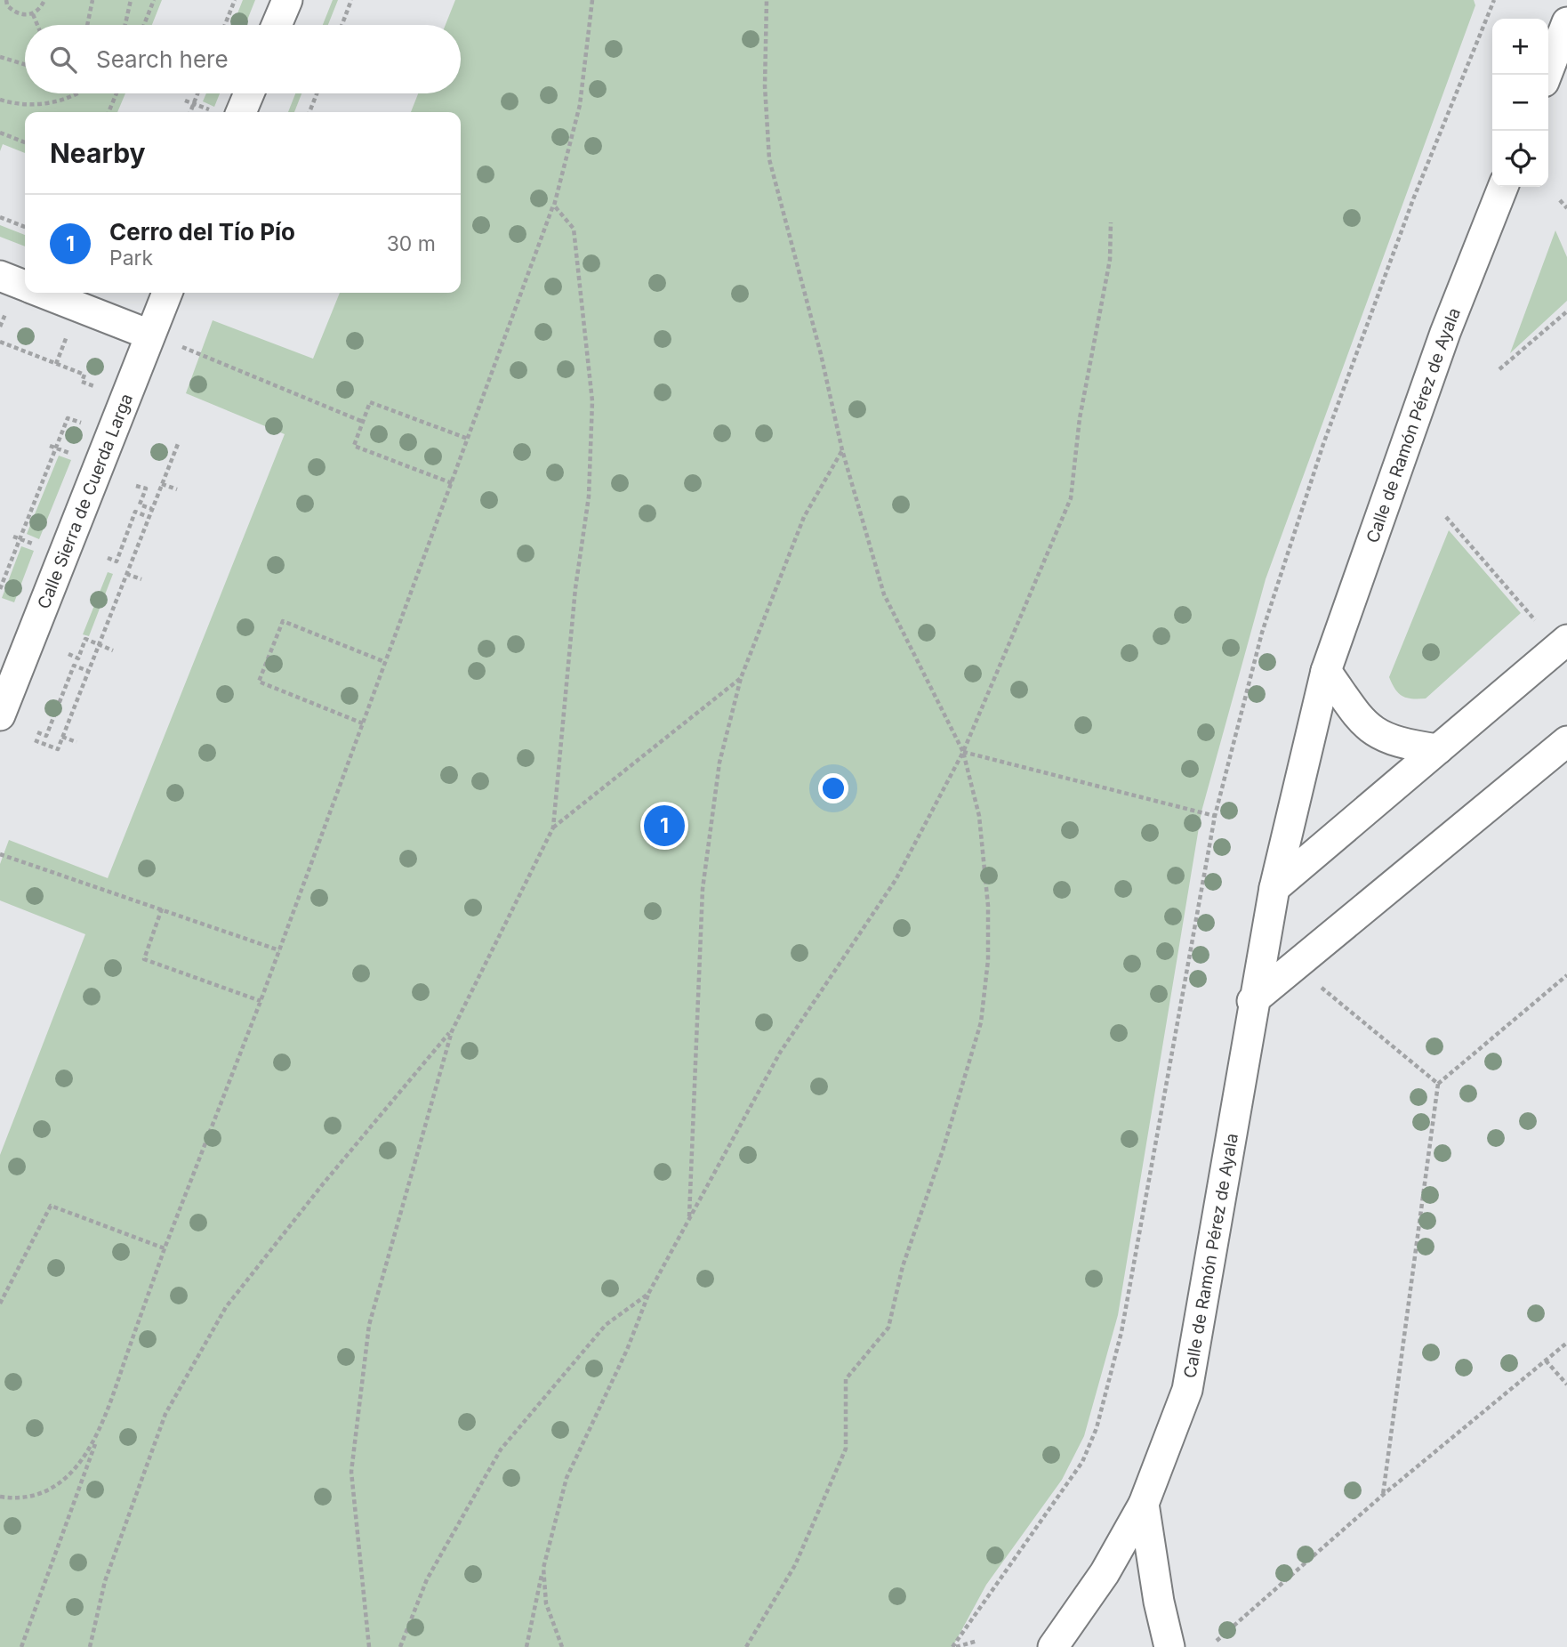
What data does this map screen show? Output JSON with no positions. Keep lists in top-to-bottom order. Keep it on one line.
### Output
{"streets":{"street":["Calle de Ramón Pérez de Ayala","Calle Sierra de Cuerda Larga"]},"page":{"map_buttons":["+","−"],"search":"Search here","heading":"Nearby","list":[{"mark":"1","name":"Cerro del Tío Pío","note":"Park","value":"30 m"}],"pins":"1"}}
